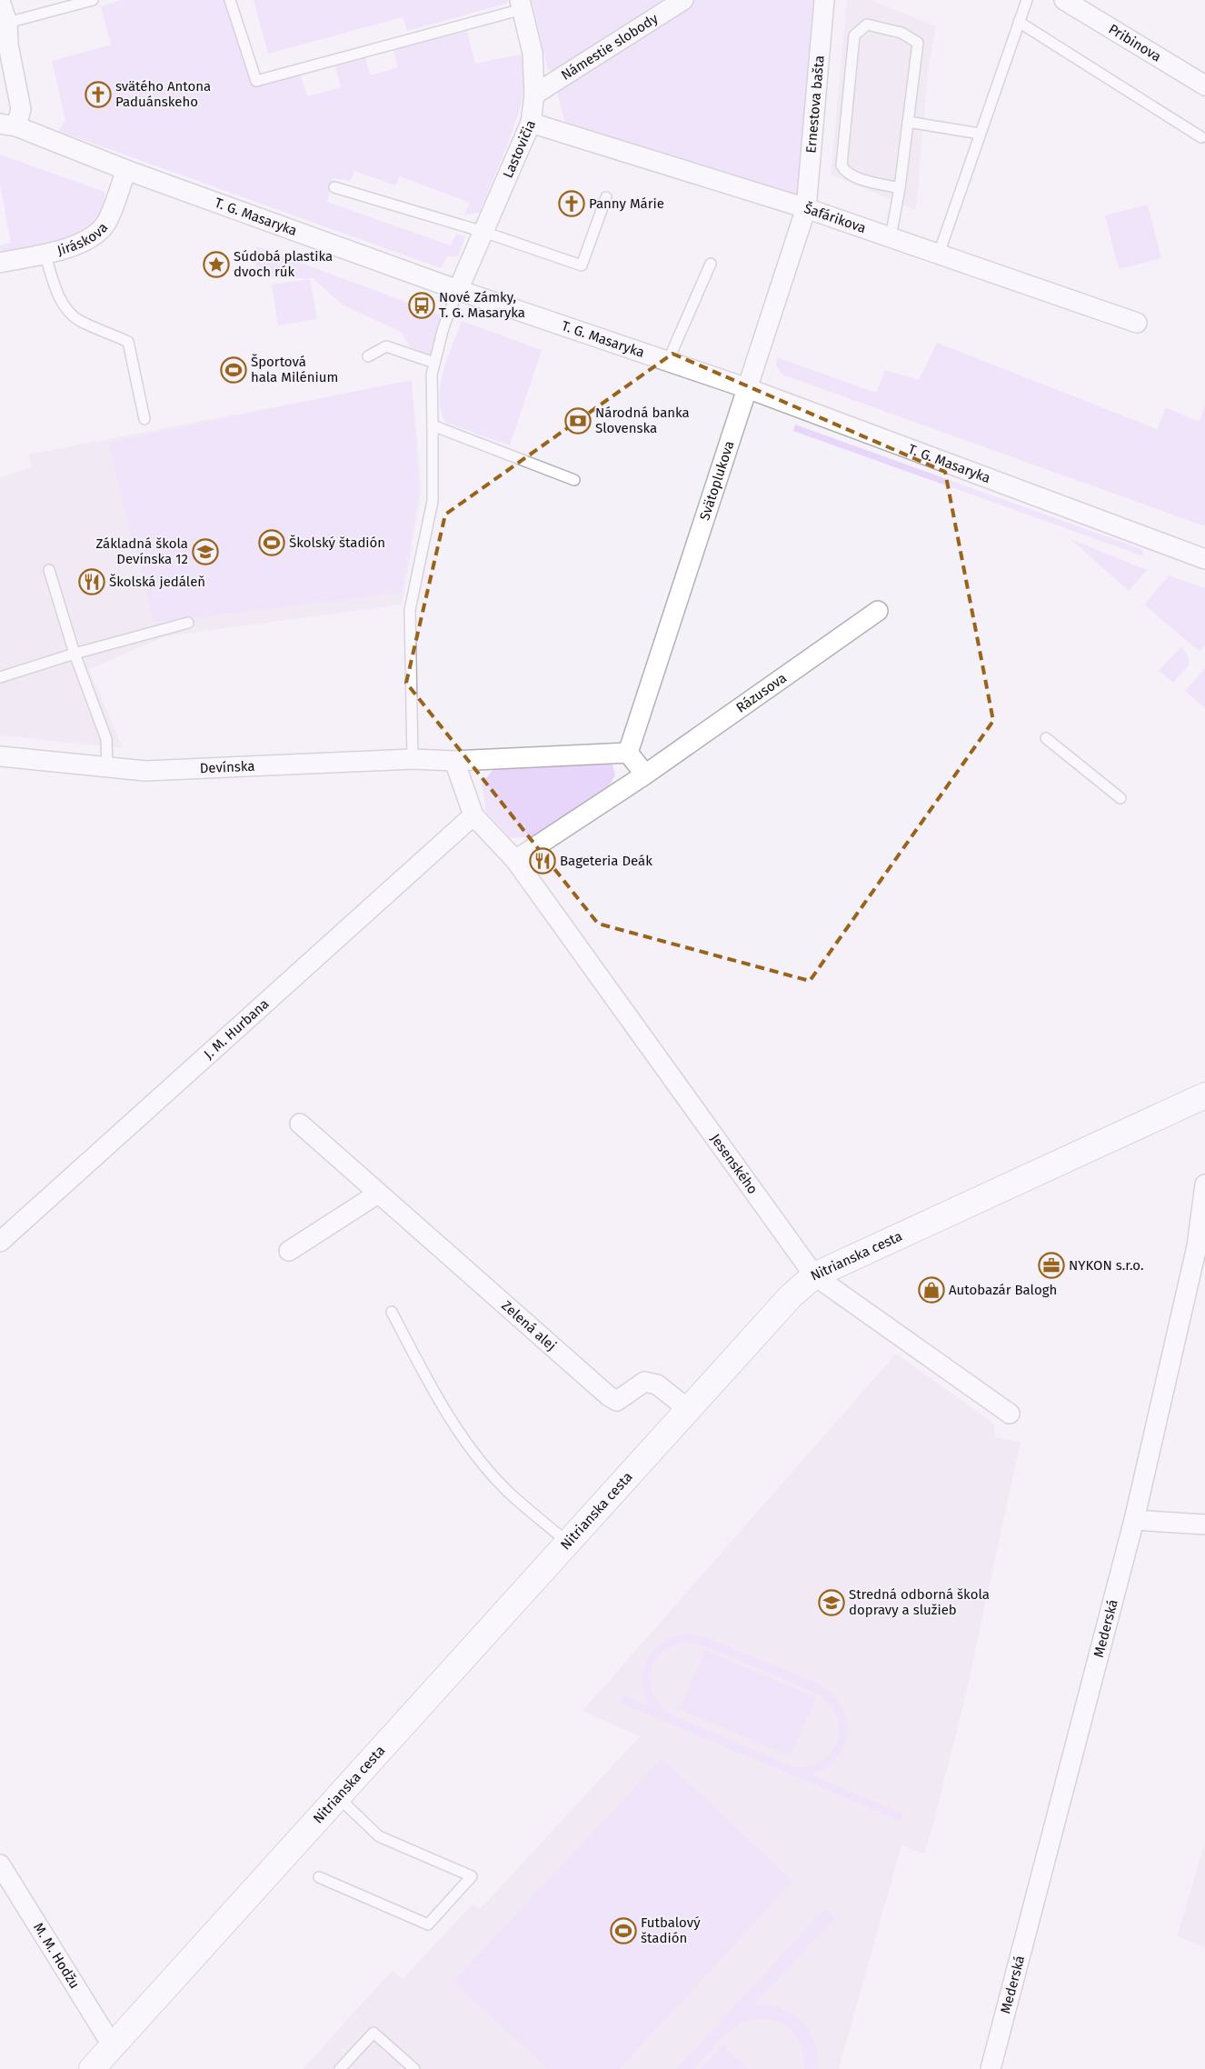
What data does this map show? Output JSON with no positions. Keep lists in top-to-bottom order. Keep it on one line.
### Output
{"streets":{"main road":["Nitrianska cesta"],"street":["Pribinova","Námestie slobody","Ernestova bašta","Lastovičia","T. G. Masaryka","Šafárikova","Jiráskova","Svätoplukova","Rázusova","Devínska","J. M. Hurbana","Jesenského","Zelená alej","Mederská","M. M. Hodžu"]},"crossings":[["Námestie slobody","Lastovičia"],["Ernestova bašta","Šafárikova"],["Ernestova bašta","Svätoplukova"],["Lastovičia","T. G. Masaryka"],["Lastovičia","Šafárikova"],["T. G. Masaryka","Jiráskova"],["T. G. Masaryka","Svätoplukova"],["Šafárikova","Svätoplukova"],["Svätoplukova","Devínska"],["Rázusova","Jesenského"],["J. M. Hurbana","Jesenského"],["Jesenského","Nitrianska cesta"],["Nitrianska cesta","Zelená alej"],["Nitrianska cesta","M. M. Hodžu"]],"places":{"church":["svätého Antona Paduánskeho","Panny Márie"],"place":["Súdobá plastika dvoch rúk"],"bus stop":["Nové Zámky, T. G. Masaryka"],"sports":["Športová hala Milénium","Školský štadión","Futbalový štadión"],"bank":["Národná banka Slovenska"],"school or university":["Základná škola Devínska 12","Stredná odborná škola dopravy a služieb"],"restaurant":["Školská jedáleň","Bageteria Deák"],"office":["NYKON s.r.o."],"shop":["Autobazár Balogh"]}}
